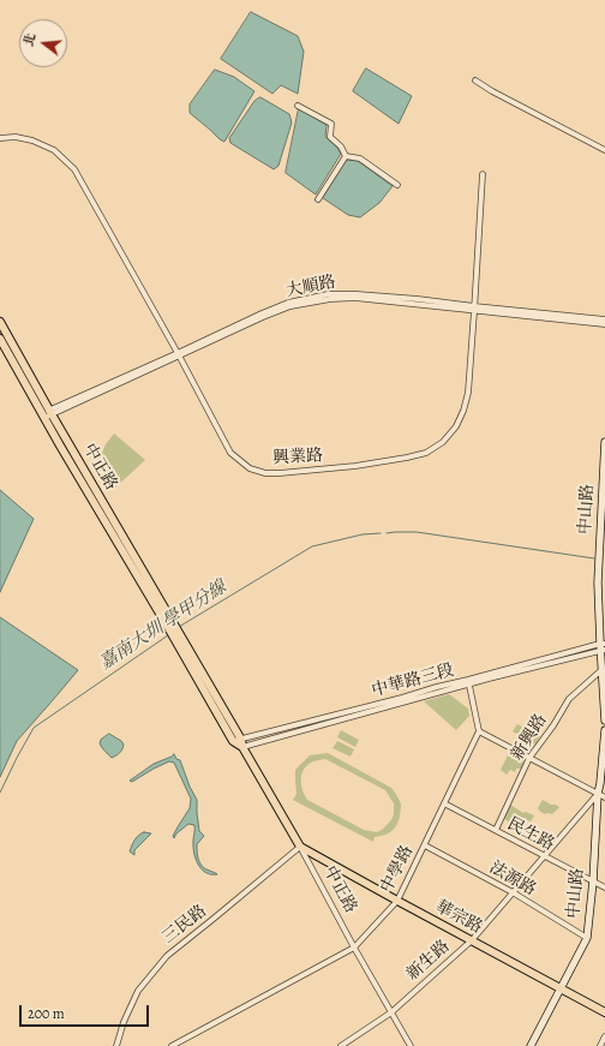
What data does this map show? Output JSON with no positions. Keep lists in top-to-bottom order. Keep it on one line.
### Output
{"streets":{"main road":["中正路","中山路","華宗路"],"street":["大順路","興業路","中華路三段","新興路","民生路","中學路","法源路","三民路","新生路"]},"crossings":[["大順路","興業路"],["大順路","中正路"],["中正路","中華路三段"],["中正路","中學路"],["中正路","華宗路"],["中正路","三民路"],["中正路","新生路"],["中山路","中華路三段"],["中山路","新興路"],["中山路","民生路"],["中山路","法源路"],["中山路","華宗路"],["中山路","新生路"],["新興路","民生路"],["民生路","中學路"],["民生路","新生路"],["中學路","法源路"],["中學路","華宗路"],["法源路","新生路"],["華宗路","三民路"],["華宗路","新生路"]],"water":["嘉南大圳 學甲分線"],"scale_bar":"200 m","north":"left"}
